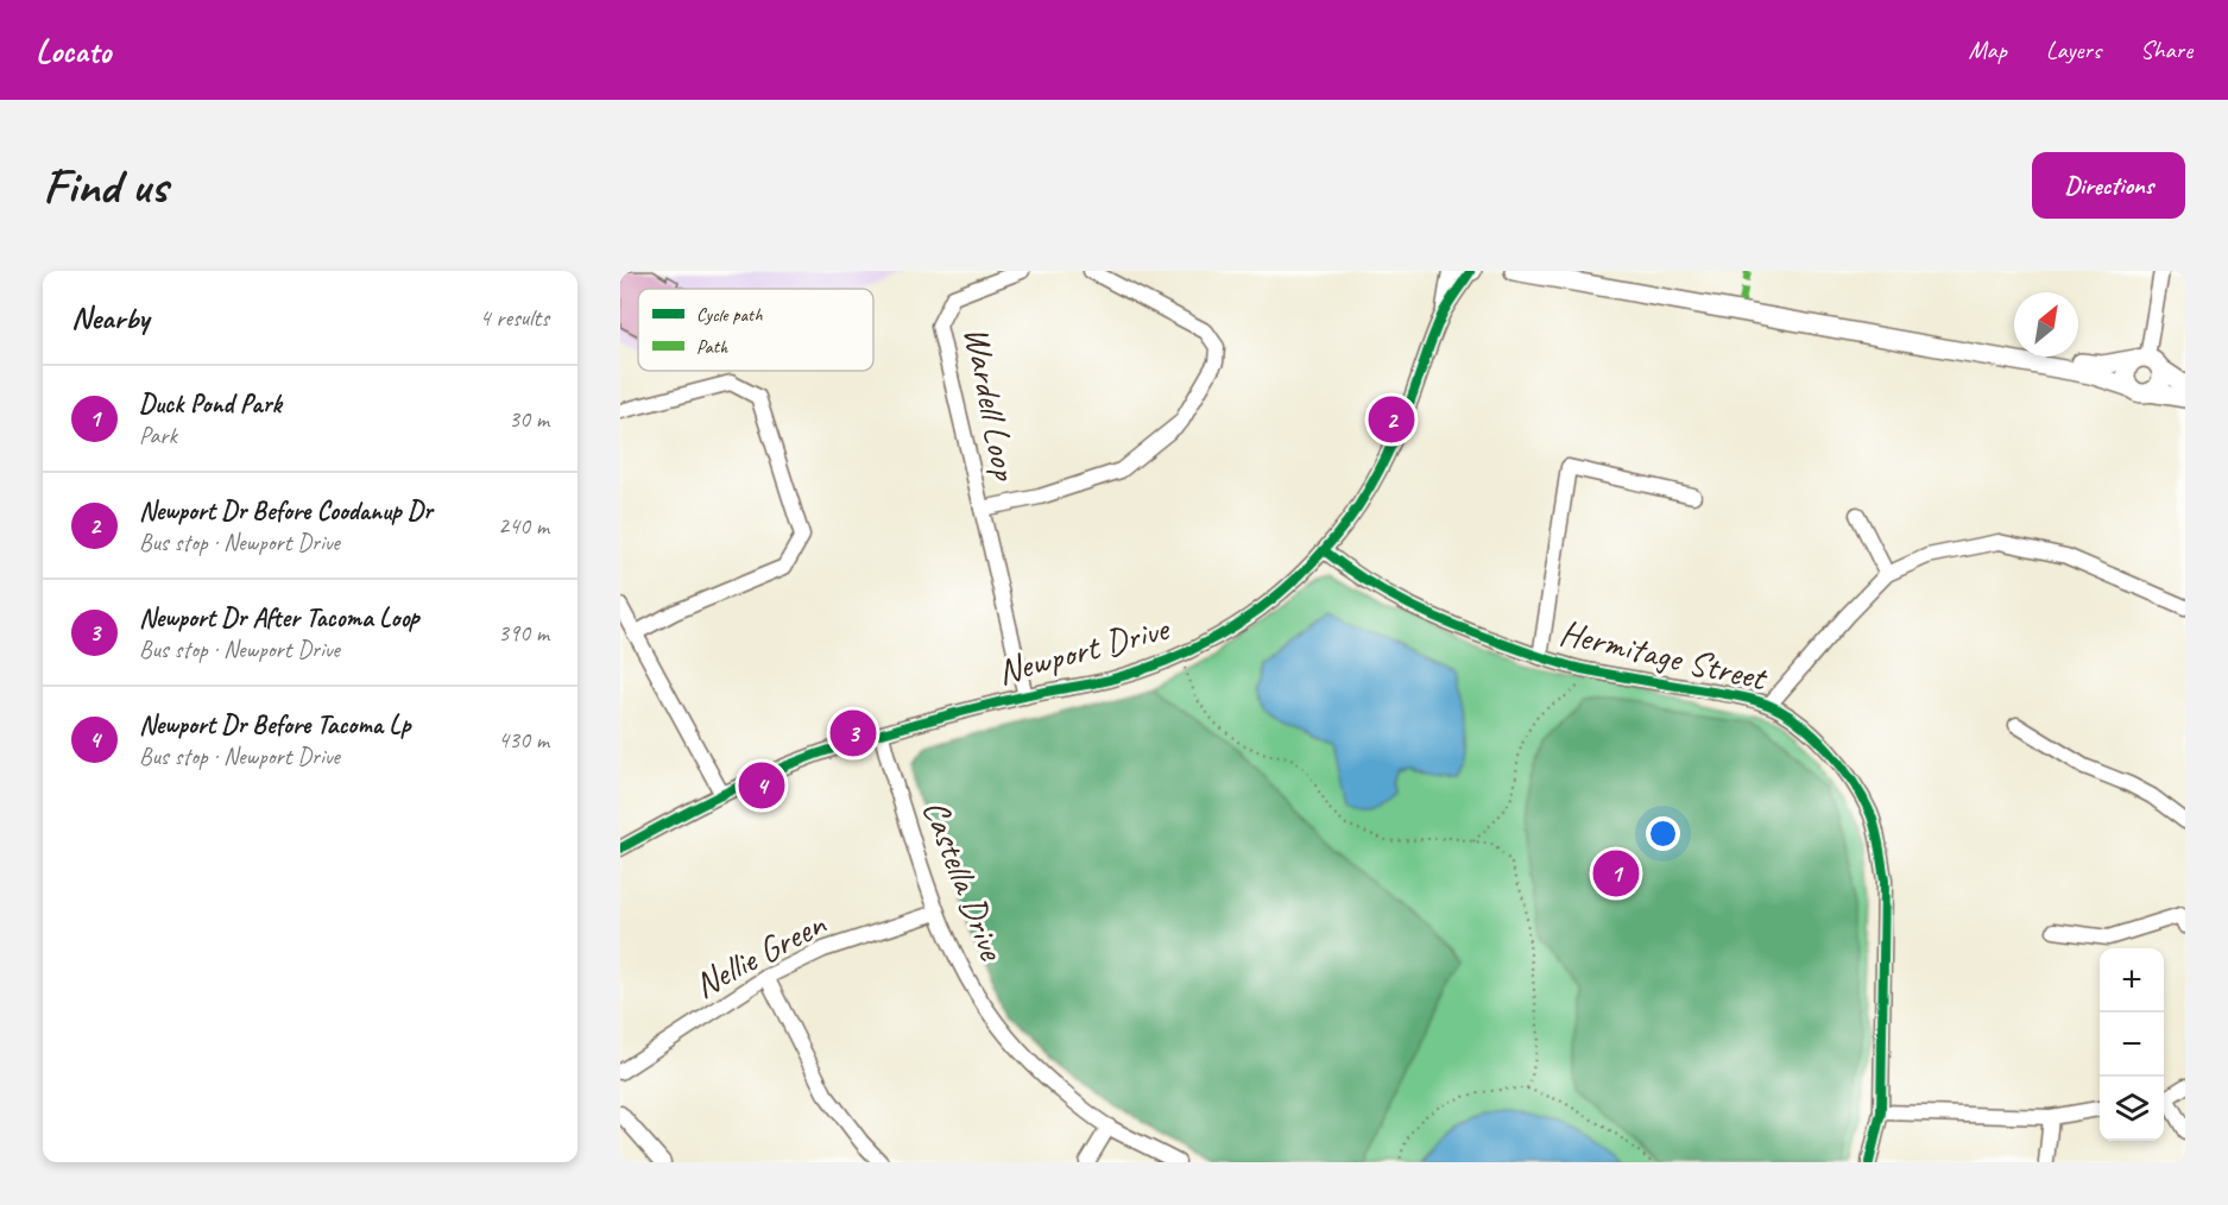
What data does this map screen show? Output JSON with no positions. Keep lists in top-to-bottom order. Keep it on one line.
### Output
{"streets":{"street":["Wardell Loop","Newport Drive","Hermitage Street","Castella Drive","Nellie Green"]},"crossings":[["Wardell Loop","Newport Drive"],["Newport Drive","Hermitage Street"],["Newport Drive","Castella Drive"],["Castella Drive","Nellie Green"]],"legend":["Cycle path","Path"],"north":"top right","page":{"header":"Locato","nav":["Map","Layers","Share"],"buttons":"Directions","title":"Find us","heading":["Nearby","4 results"],"list":[{"mark":"1","name":"Duck Pond Park","note":"Park","value":"30 m"},{"mark":"2","name":"Newport Dr Before Coodanup Dr","note":"Bus stop · Newport Drive","value":"240 m"},{"mark":"3","name":"Newport Dr After Tacoma Loop","note":"Bus stop · Newport Drive","value":"390 m"},{"mark":"4","name":"Newport Dr Before Tacoma Lp","note":"Bus stop · Newport Drive","value":"430 m"}],"pins":["2","3","4","1"],"map_buttons":["+","−"]}}
